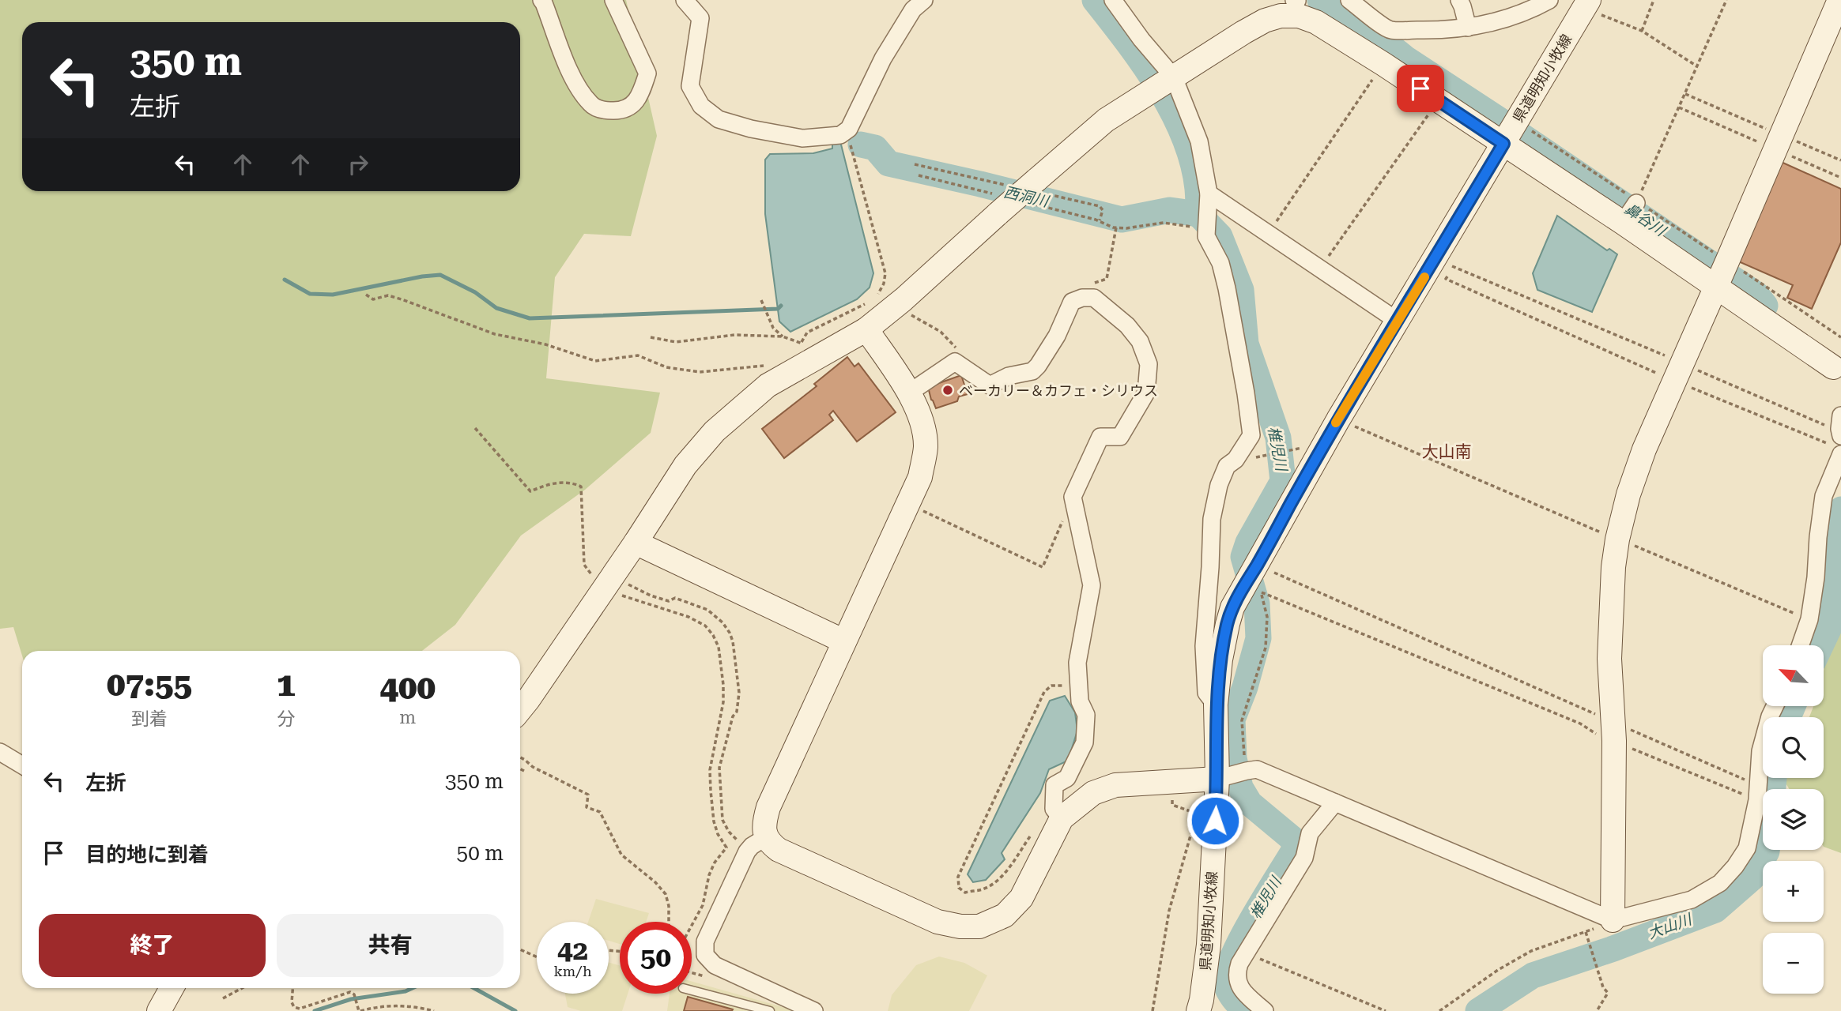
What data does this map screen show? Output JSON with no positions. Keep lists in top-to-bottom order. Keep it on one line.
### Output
{"streets":{"street":["県道明知小牧線"]},"districts":["大山南"],"water":["西洞川","鼻谷川","椎児川","大山川"],"places":["ベーカリー＆カフェ・シリウス"],"north":"top left","page":{"turn":["350 m","左折"],"map_buttons":["+","−"],"eta":["07:55","到着","1","分","400","m"],"list":[{"name":"左折","value":"350 m"},{"name":"目的地に到着","value":"50 m"}],"buttons":["終了","共有"],"speed":"42 km/h","limit":"50"}}
